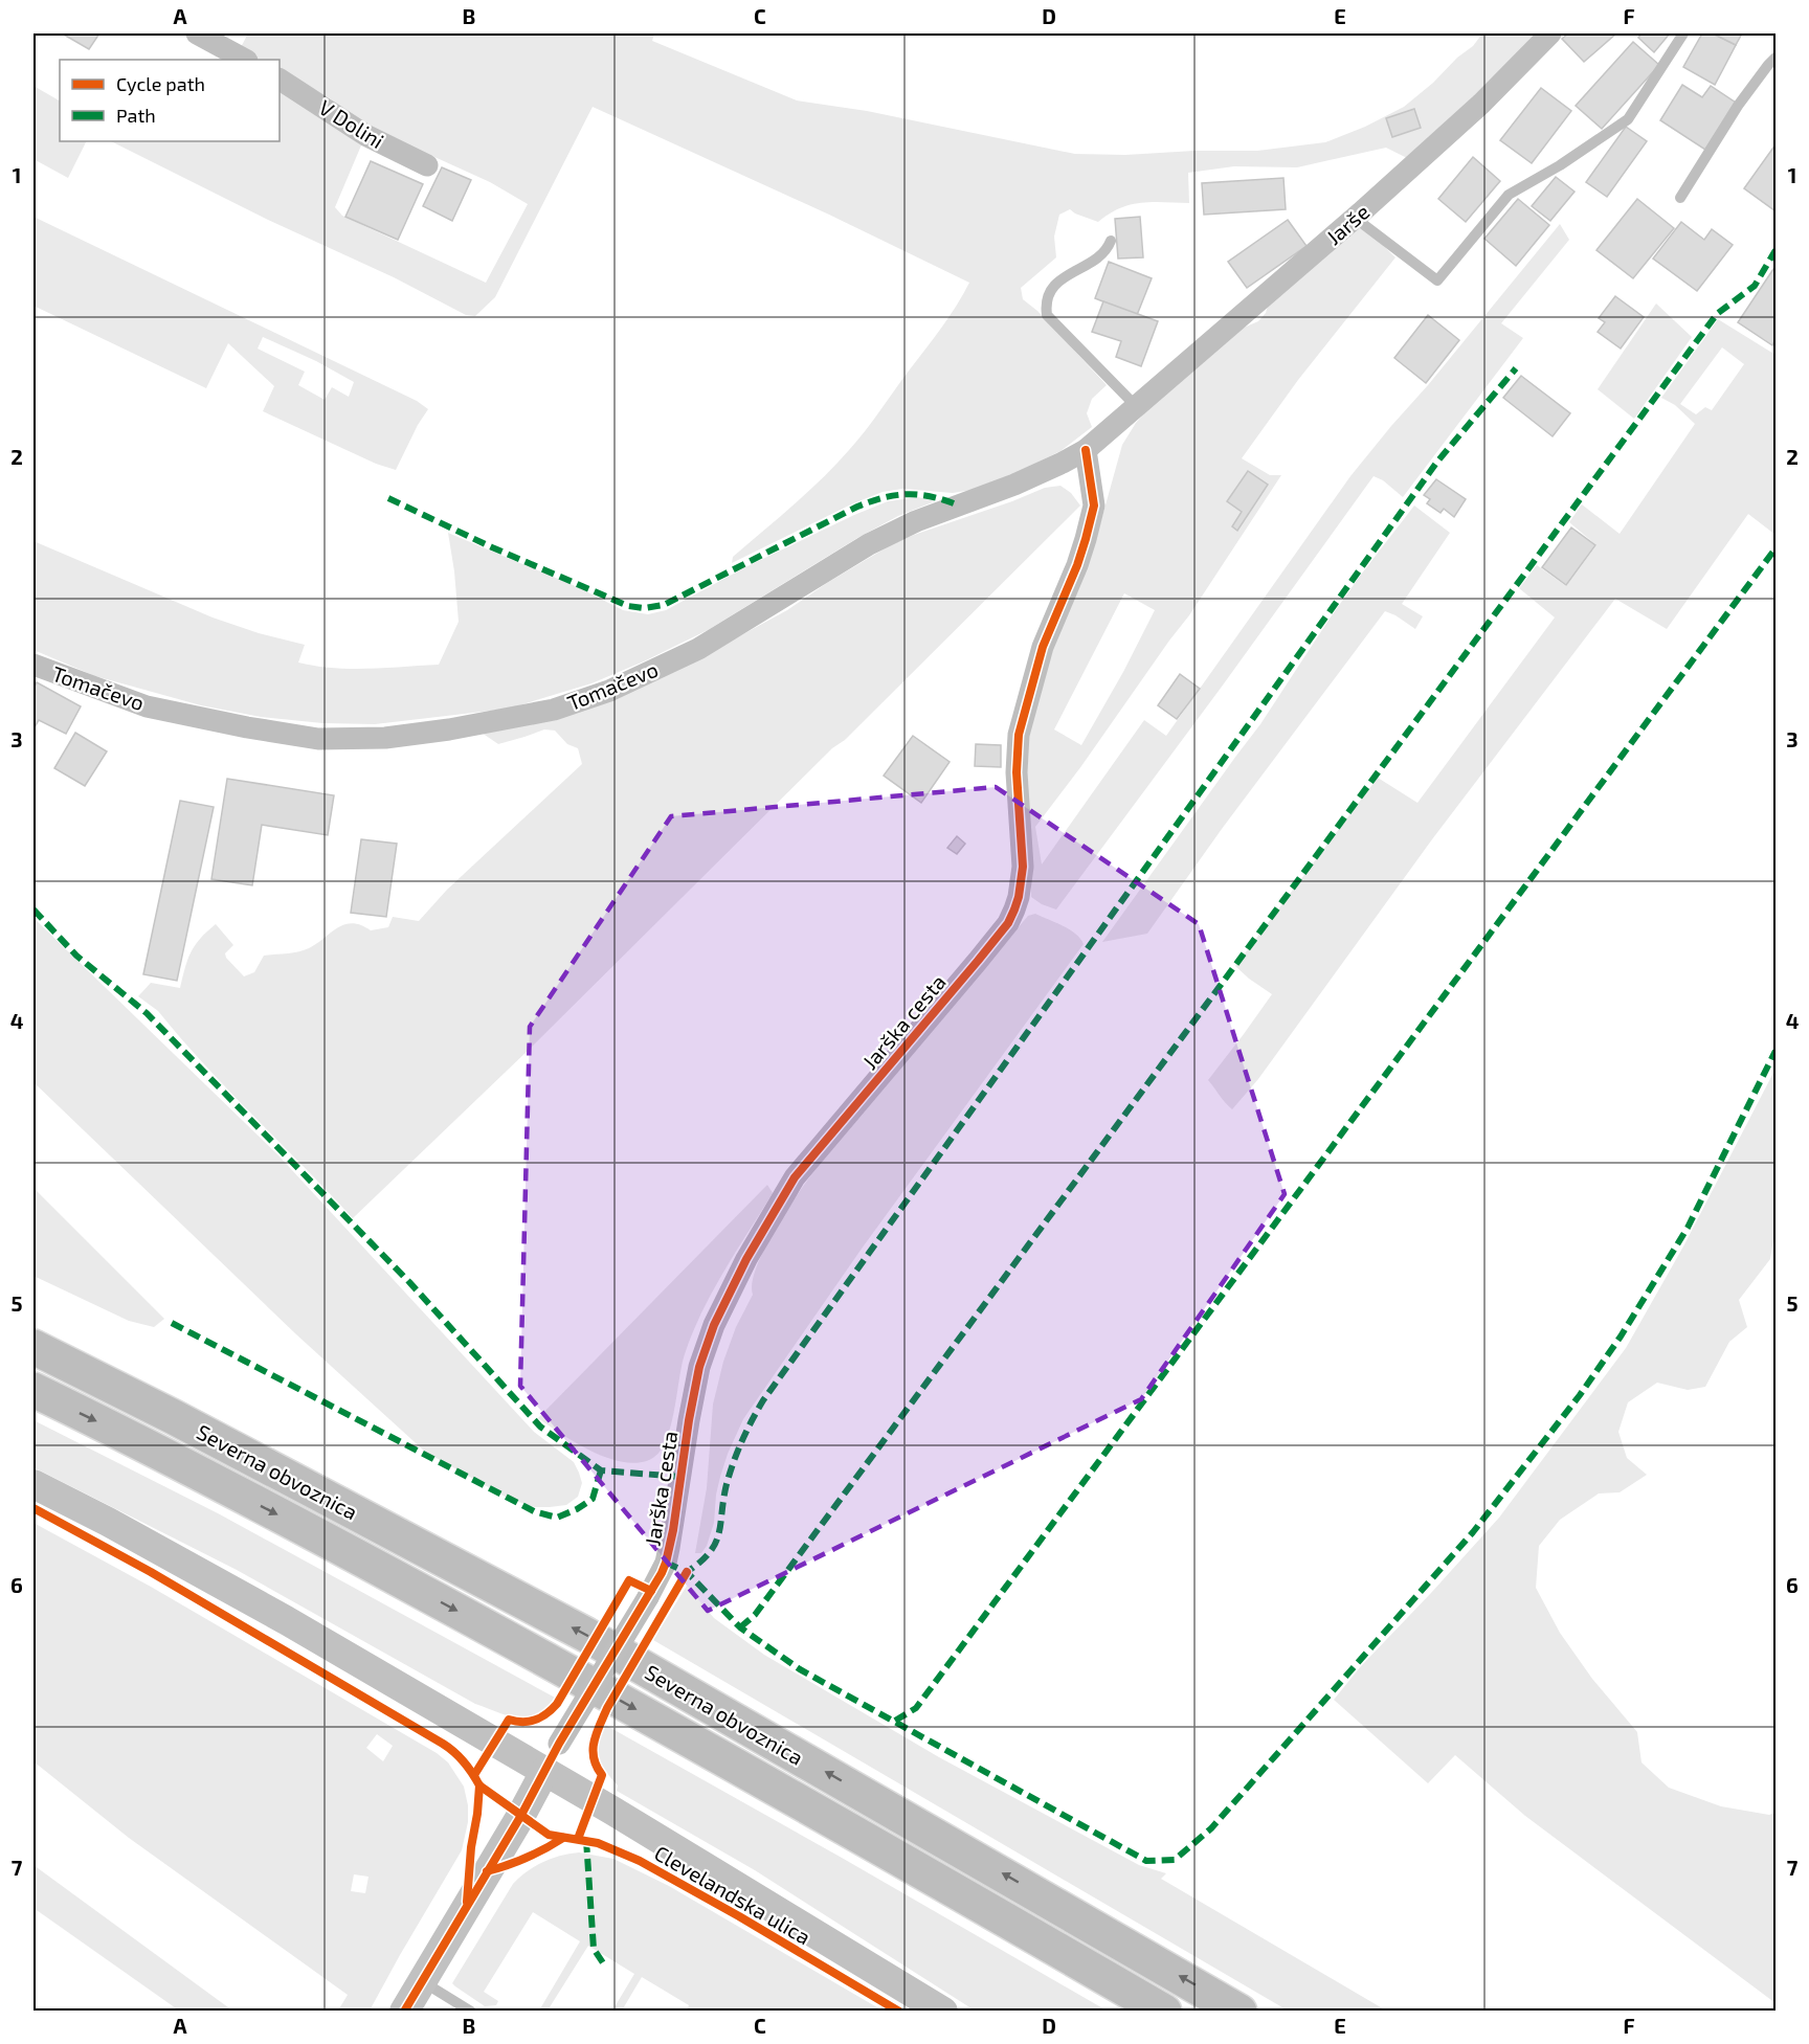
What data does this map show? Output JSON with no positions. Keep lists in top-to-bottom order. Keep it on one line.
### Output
{"streets":{"highway":["Severna obvoznica"],"street":["V Dolini","Jarše","Tomačevo","Jarška cesta","Clevelandska ulica"]},"crossings":[["Jarše","Tomačevo"],["Tomačevo","Jarška cesta"],["Jarška cesta","Clevelandska ulica"]],"legend":["Cycle path","Path"],"grid":{"columns":["A","B","C","D","E","F"],"rows":["1","2","3","4","5","6","7"]}}
